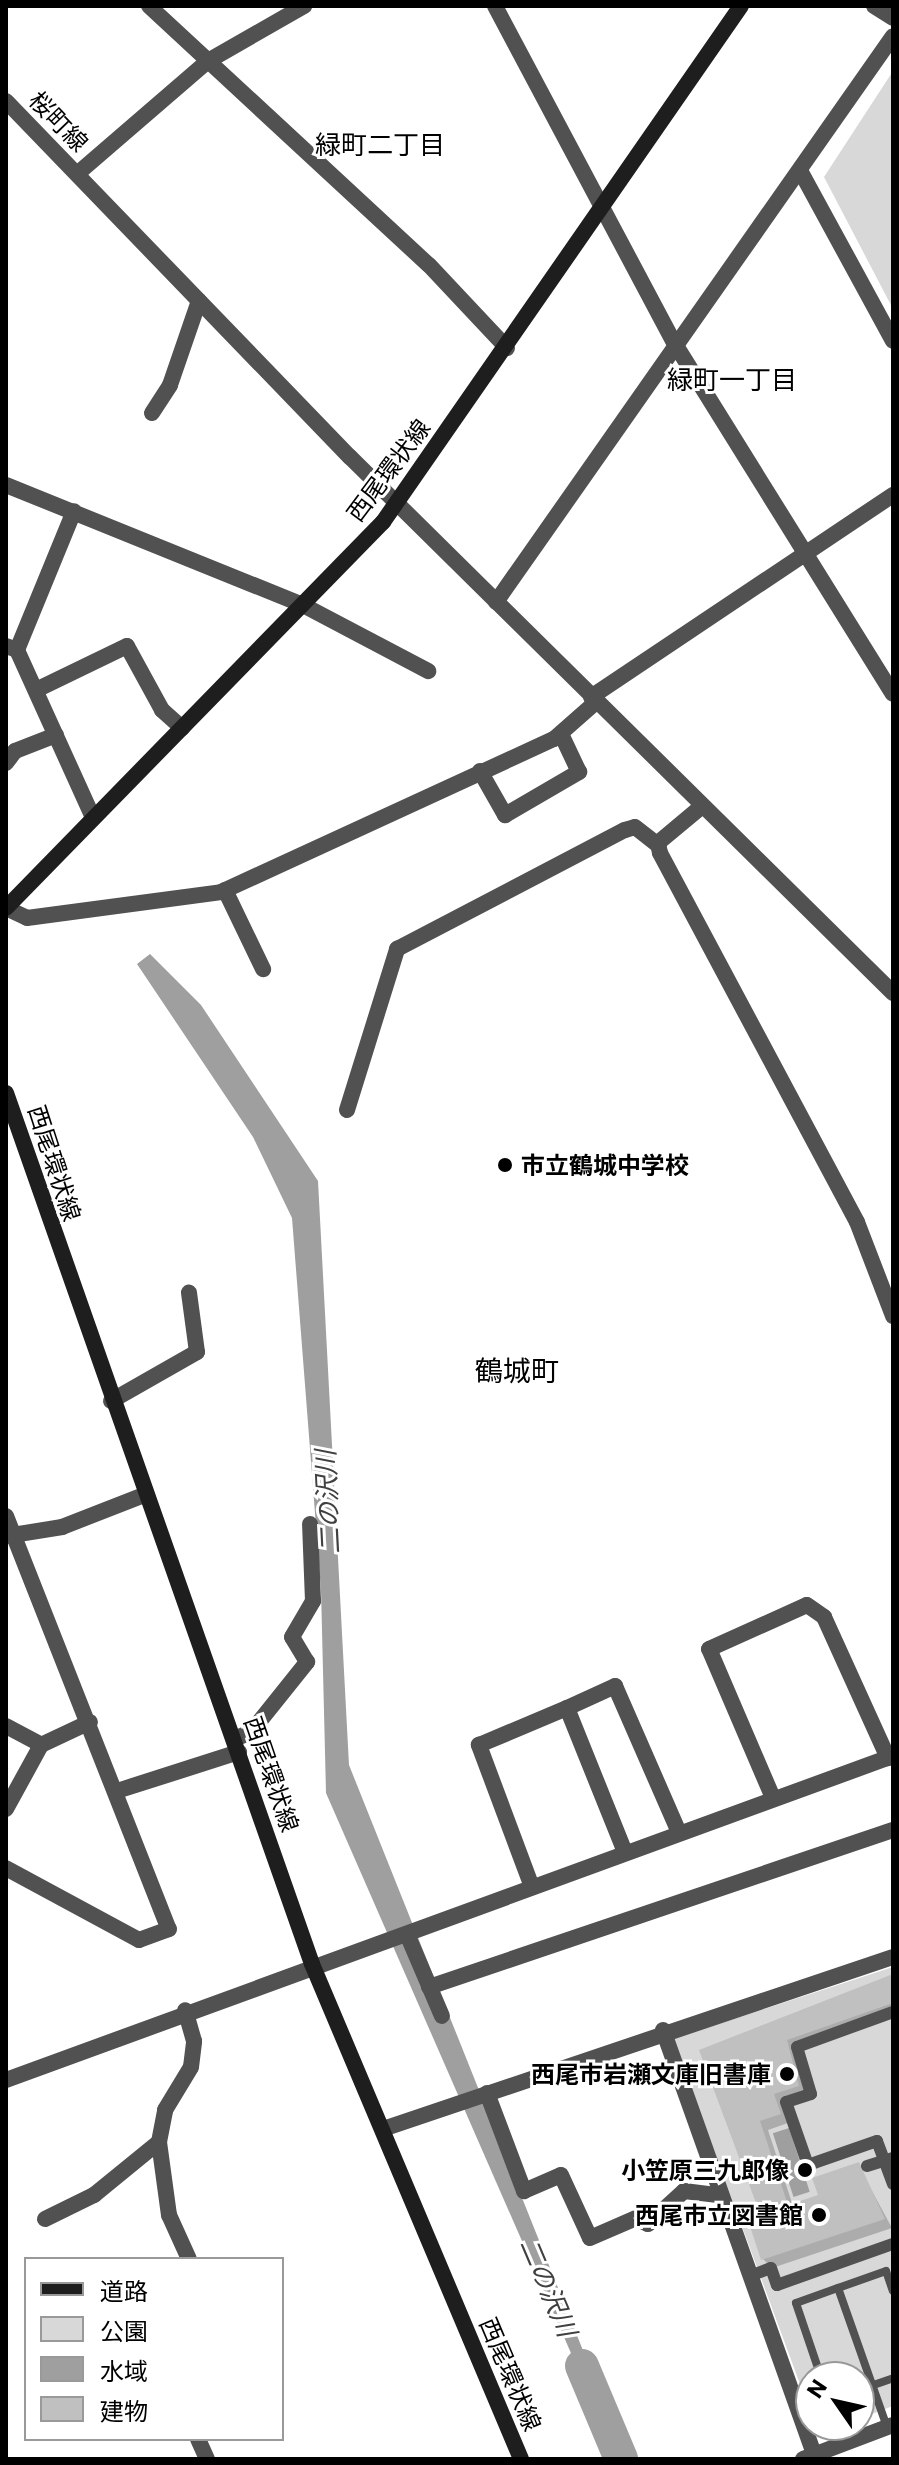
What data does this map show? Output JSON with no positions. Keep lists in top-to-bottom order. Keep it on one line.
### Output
{"streets":{"main road":["西尾環状線"],"street":["桜町線"]},"crossings":[["桜町線","西尾環状線"]],"districts":["緑町二丁目","緑町一丁目","鶴城町"],"water":["二の沢川"],"places":["市立鶴城中学校","西尾市岩瀬文庫旧書庫","小笠原三九郎像","西尾市立図書館"],"legend":["道路","公園","水域","建物"],"north":"top left"}
